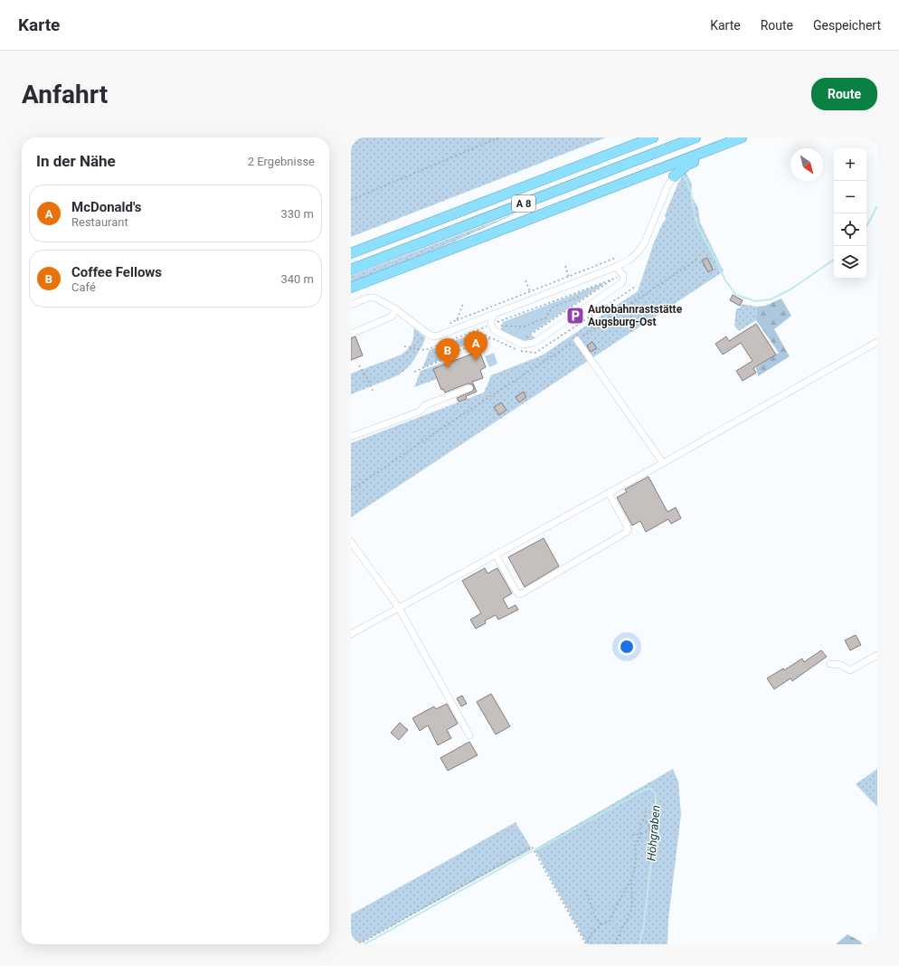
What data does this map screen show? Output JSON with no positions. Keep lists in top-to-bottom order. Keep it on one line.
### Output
{"streets":{"highway":["A 8"]},"water":["Höhgraben"],"places":{"parking":["Autobahnraststätte Augsburg-Ost"]},"north":"bottom right","page":{"header":"Karte","nav":["Karte","Route","Gespeichert"],"buttons":"Route","title":"Anfahrt","heading":["In der Nähe","2 Ergebnisse"],"map_buttons":["+","−"],"list":[{"mark":"A","name":"McDonald's","note":"Restaurant","value":"330 m"},{"mark":"B","name":"Coffee Fellows","note":"Café","value":"340 m"}],"pins":["A","B"]}}
